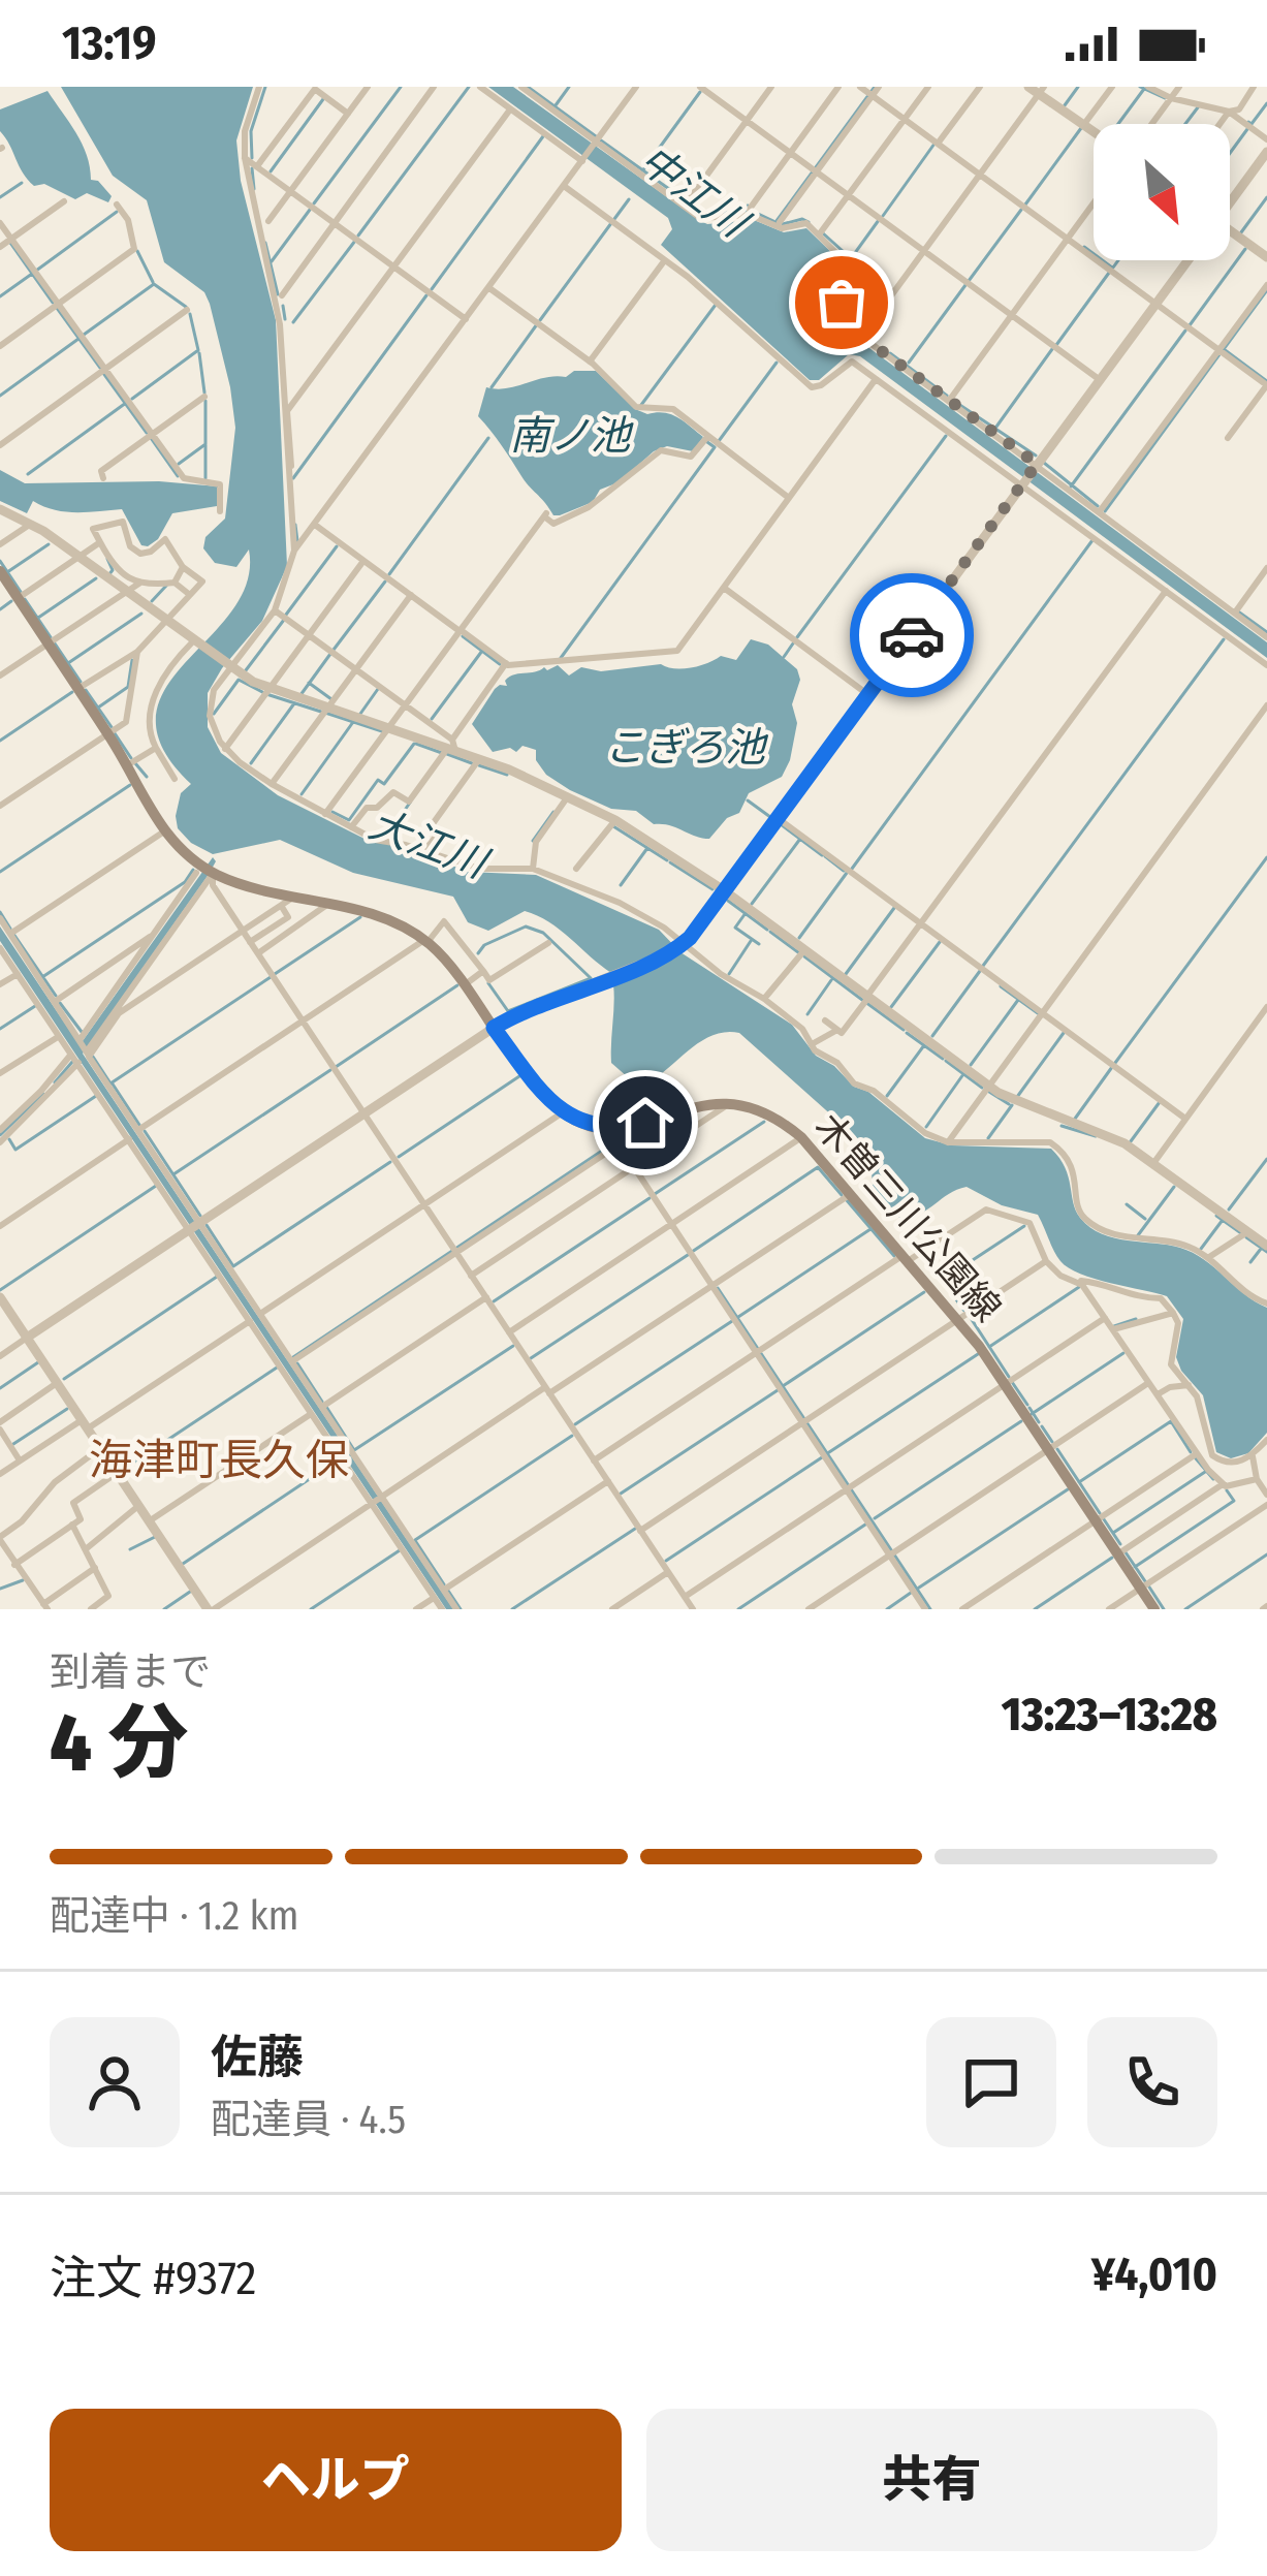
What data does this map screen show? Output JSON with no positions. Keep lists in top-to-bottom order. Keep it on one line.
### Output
{"streets":{"main road":["木曽三川公園線"]},"districts":["海津町長久保"],"water":["中江川","南ノ池","こぎろ池","大江川"],"north":"bottom right","page":{"status":"13:19","heading":["4 分","到着まで","13:23–13:28"],"panel":["佐藤","配達員 · 4.5","注文 #9372","¥4,010"],"bar":"配達中 · 1.2 km","buttons":["ヘルプ","共有"]}}
